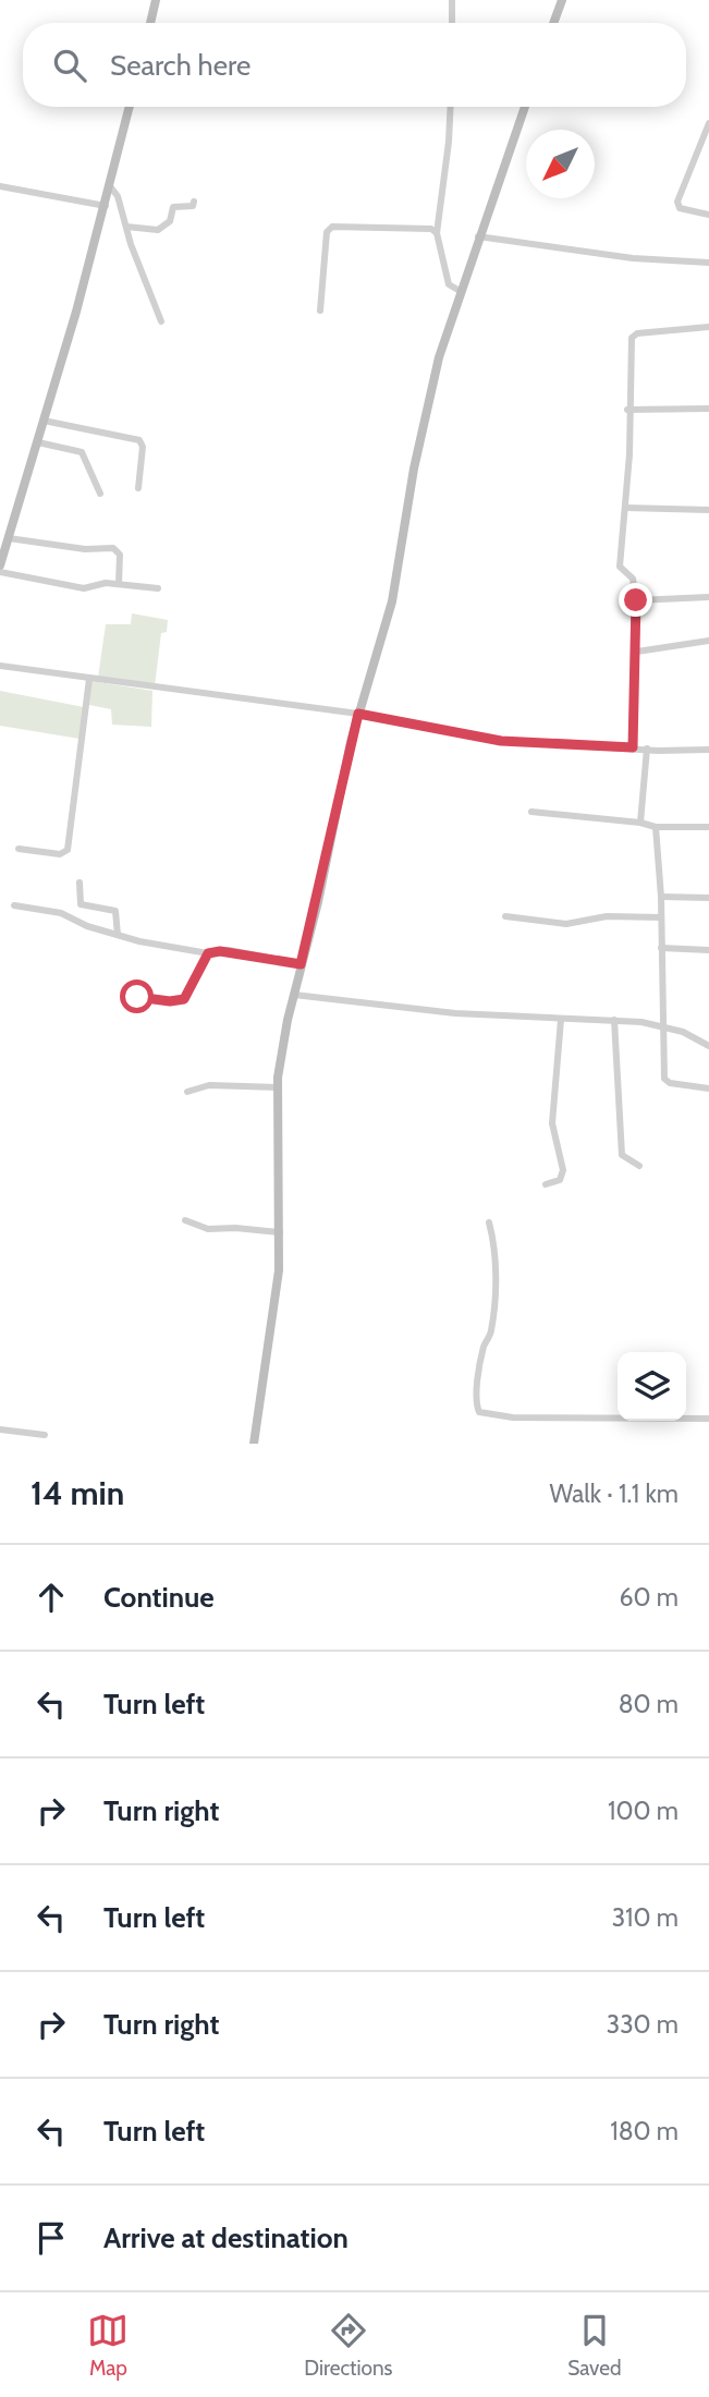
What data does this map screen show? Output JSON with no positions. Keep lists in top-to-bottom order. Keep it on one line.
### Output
{"north":"bottom left","page":{"search":"Search here","heading":["14 min","Walk · 1.1 km"],"list":[["Continue","60 m"],["Turn left","80 m"],["Turn right","100 m"],["Turn left","310 m"],["Turn right","330 m"],["Turn left","180 m"],"Arrive at destination"],"nav":["Map","Directions","Saved"]}}
